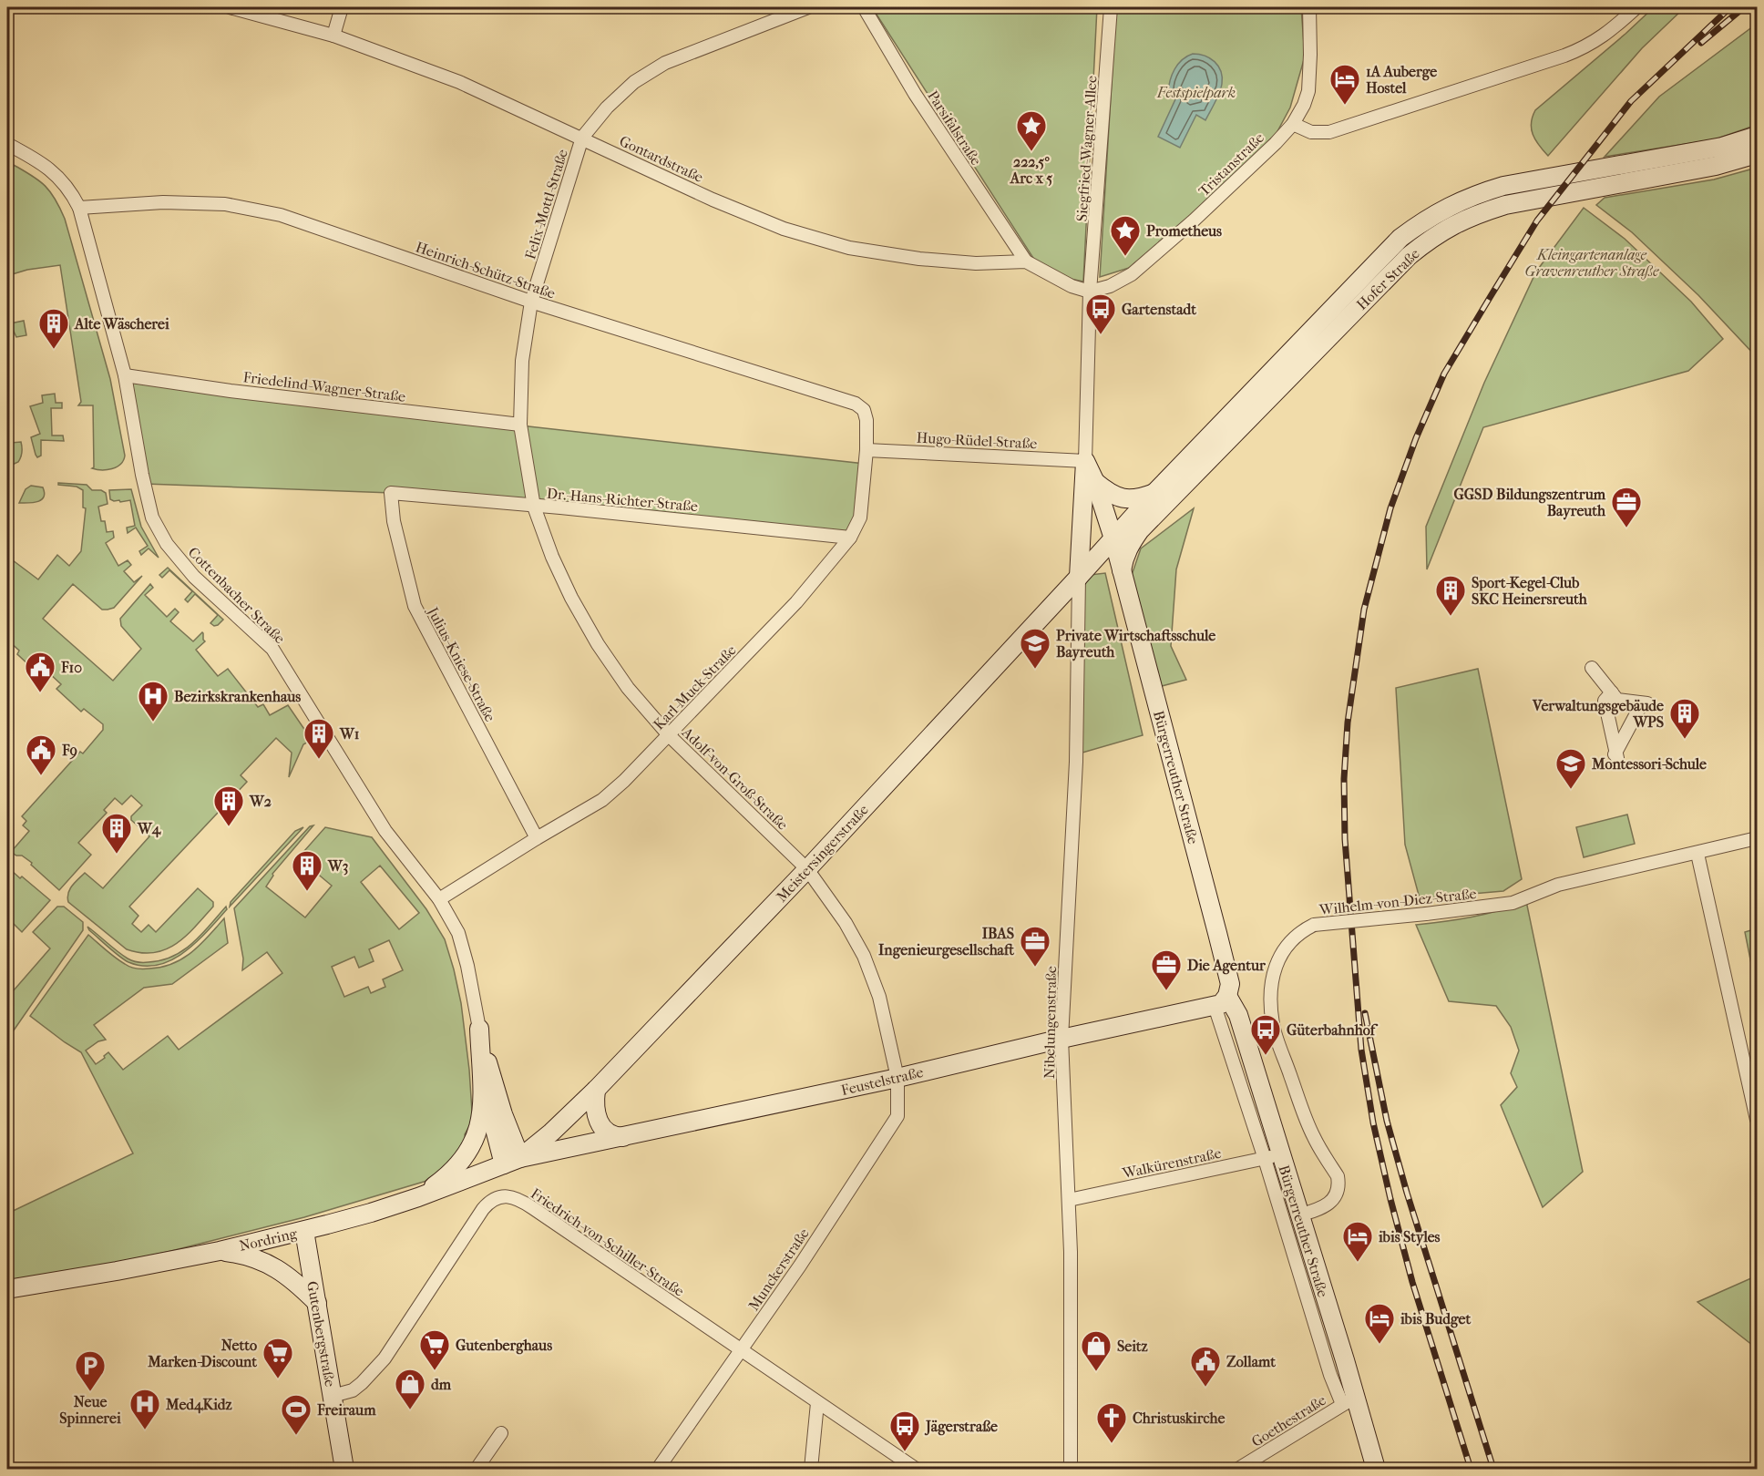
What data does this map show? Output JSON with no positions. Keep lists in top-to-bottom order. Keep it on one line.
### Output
{"streets":{"main road":["Hofer Straße","Bürgerreuther Straße","Meistersingerstraße","Feustelstraße","Nordring","Gutenbergstraße"],"street":["Parsifalstraße","Siegfried-Wagner-Allee","Gontardstraße","Tristanstraße","Felix-Mottl-Straße","Heinrich-Schütz-Straße","Friedelind-Wagner-Straße","Hugo-Rüdel-Straße","Dr.-Hans-Richter-Straße","Cottenbacher Straße","Julius-Kniese-Straße","Karl-Muck-Straße","Adolf-von-Groß-Straße","Wilhelm-von-Diez-Straße","Nibelungenstraße","Walkürenstraße","Friedrich-von-Schiller-Straße","Munckerstraße","Goethestraße"]},"crossings":[["Parsifalstraße","Gontardstraße"],["Siegfried-Wagner-Allee","Tristanstraße"],["Gontardstraße","Felix-Mottl-Straße"],["Felix-Mottl-Straße","Heinrich-Schütz-Straße"],["Felix-Mottl-Straße","Friedelind-Wagner-Straße"],["Felix-Mottl-Straße","Dr.-Hans-Richter-Straße"],["Felix-Mottl-Straße","Adolf-von-Groß-Straße"],["Heinrich-Schütz-Straße","Cottenbacher Straße"],["Heinrich-Schütz-Straße","Karl-Muck-Straße"],["Hofer Straße","Bürgerreuther Straße"],["Hofer Straße","Meistersingerstraße"],["Friedelind-Wagner-Straße","Cottenbacher Straße"],["Hugo-Rüdel-Straße","Karl-Muck-Straße"],["Hugo-Rüdel-Straße","Bürgerreuther Straße"],["Dr.-Hans-Richter-Straße","Julius-Kniese-Straße"],["Dr.-Hans-Richter-Straße","Karl-Muck-Straße"],["Dr.-Hans-Richter-Straße","Adolf-von-Groß-Straße"],["Cottenbacher Straße","Karl-Muck-Straße"],["Julius-Kniese-Straße","Karl-Muck-Straße"],["Karl-Muck-Straße","Adolf-von-Groß-Straße"],["Bürgerreuther Straße","Meistersingerstraße"],["Bürgerreuther Straße","Wilhelm-von-Diez-Straße"],["Bürgerreuther Straße","Feustelstraße"],["Bürgerreuther Straße","Walkürenstraße"],["Bürgerreuther Straße","Goethestraße"],["Adolf-von-Groß-Straße","Meistersingerstraße"],["Adolf-von-Groß-Straße","Feustelstraße"],["Adolf-von-Groß-Straße","Munckerstraße"],["Meistersingerstraße","Nibelungenstraße"],["Meistersingerstraße","Feustelstraße"],["Meistersingerstraße","Nordring"],["Nibelungenstraße","Feustelstraße"],["Nibelungenstraße","Walkürenstraße"],["Feustelstraße","Nordring"],["Feustelstraße","Munckerstraße"],["Nordring","Gutenbergstraße"],["Friedrich-von-Schiller-Straße","Munckerstraße"],["Friedrich-von-Schiller-Straße","Gutenbergstraße"]],"parks":["Festspielpark","Kleingartenanlage Gravenreuther Straße"],"places":{"hotel":["1A Auberge Hostel","ibis Styles","ibis Budget"],"place":["222,5º Arc x 5","Prometheus"],"bus stop":["Gartenstadt","Güterbahnhof","Jägerstraße"],"building":["Alte Wäscherei","Sport-Kegel-Club SKC Heinersreuth","Verwaltungsgebäude WPS","W1","W2","W4","W3"],"office":["GGSD Bildungszentrum Bayreuth","IBAS Ingenieurgesellschaft","Die Agentur"],"school or university":["Private Wirtschaftsschule Bayreuth","Montessori-Schule"],"public building":["F10","F9","Zollamt"],"hospital":["Bezirkskrankenhaus","Med4Kidz"],"supermarket":["Gutenberghaus","Netto Marken-Discount"],"shop":["Seitz","dm"],"parking":["Neue Spinnerei"],"sports":["Freiraum"],"church":["Christuskirche"]}}
